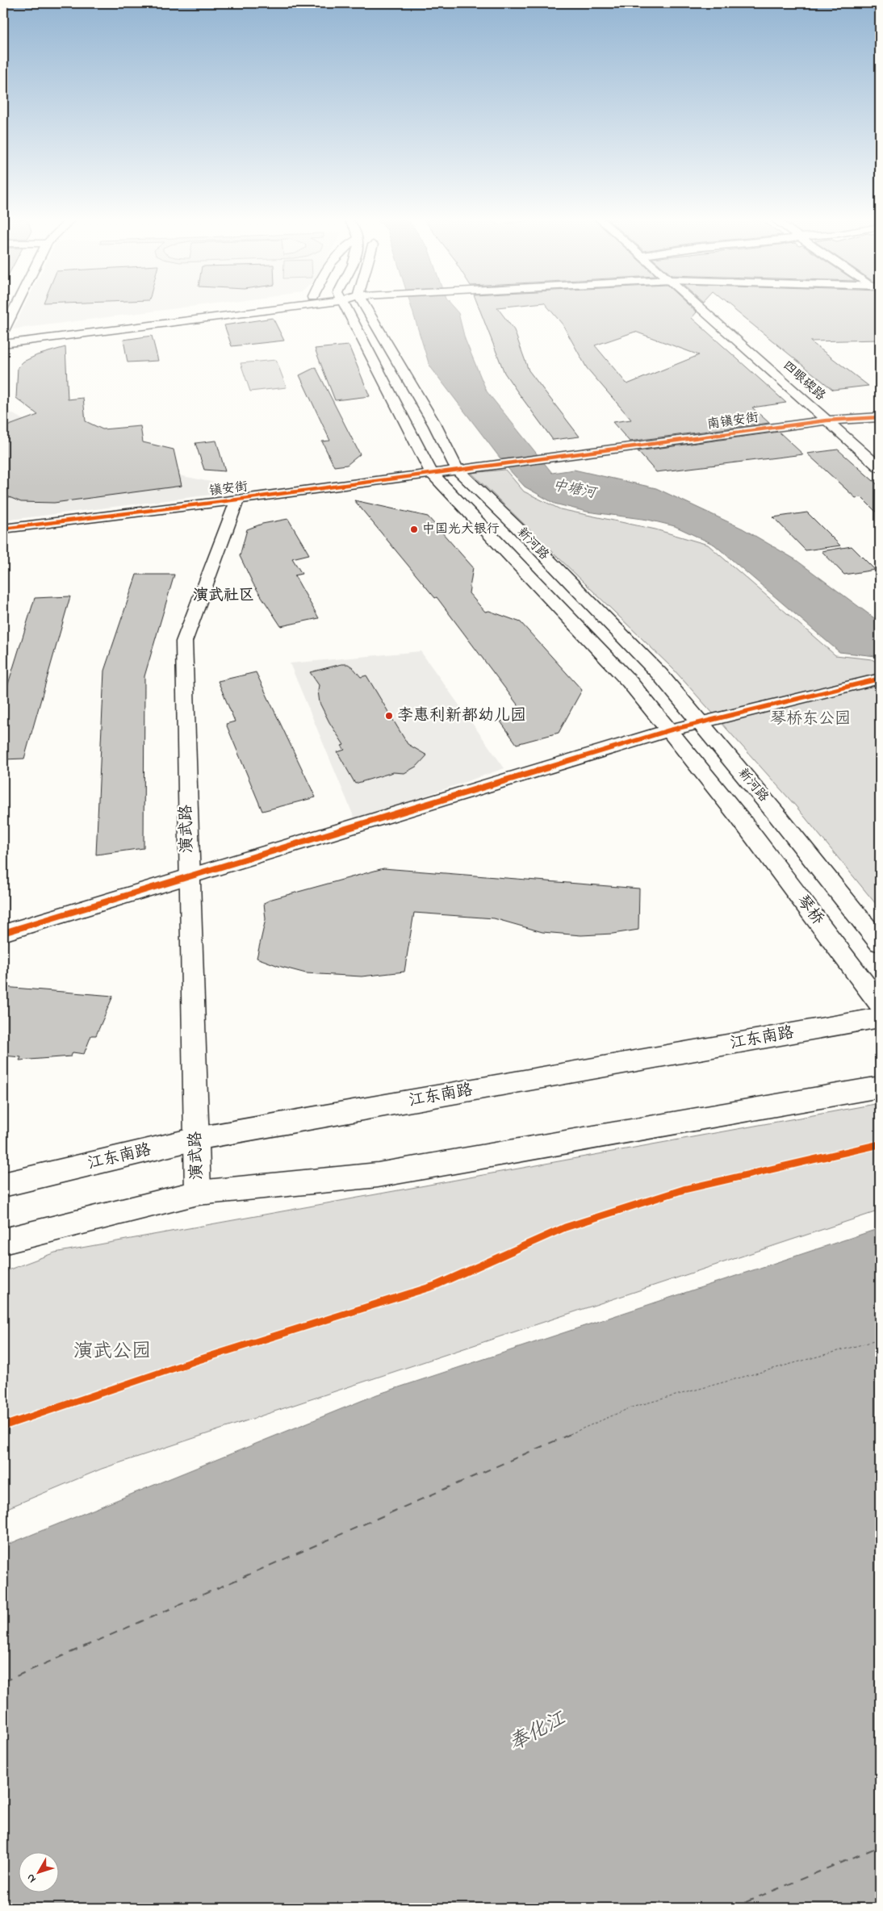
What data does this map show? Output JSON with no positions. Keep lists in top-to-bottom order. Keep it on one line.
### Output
{"streets":{"main road":["四眼碶路","南镇安街","镇安街","新河路","演武路","琴桥","江东南路"]},"crossings":[["四眼碶路","南镇安街"],["南镇安街","镇安街"],["南镇安街","新河路"],["镇安街","新河路"],["镇安街","演武路"],["新河路","琴桥"],["演武路","江东南路"]],"districts":["演武社区"],"water":["中塘河","奉化江"],"parks":["琴桥东公园","演武公园"],"places":["中国光大银行","李惠利新都幼儿园"],"north":"bottom left"}
